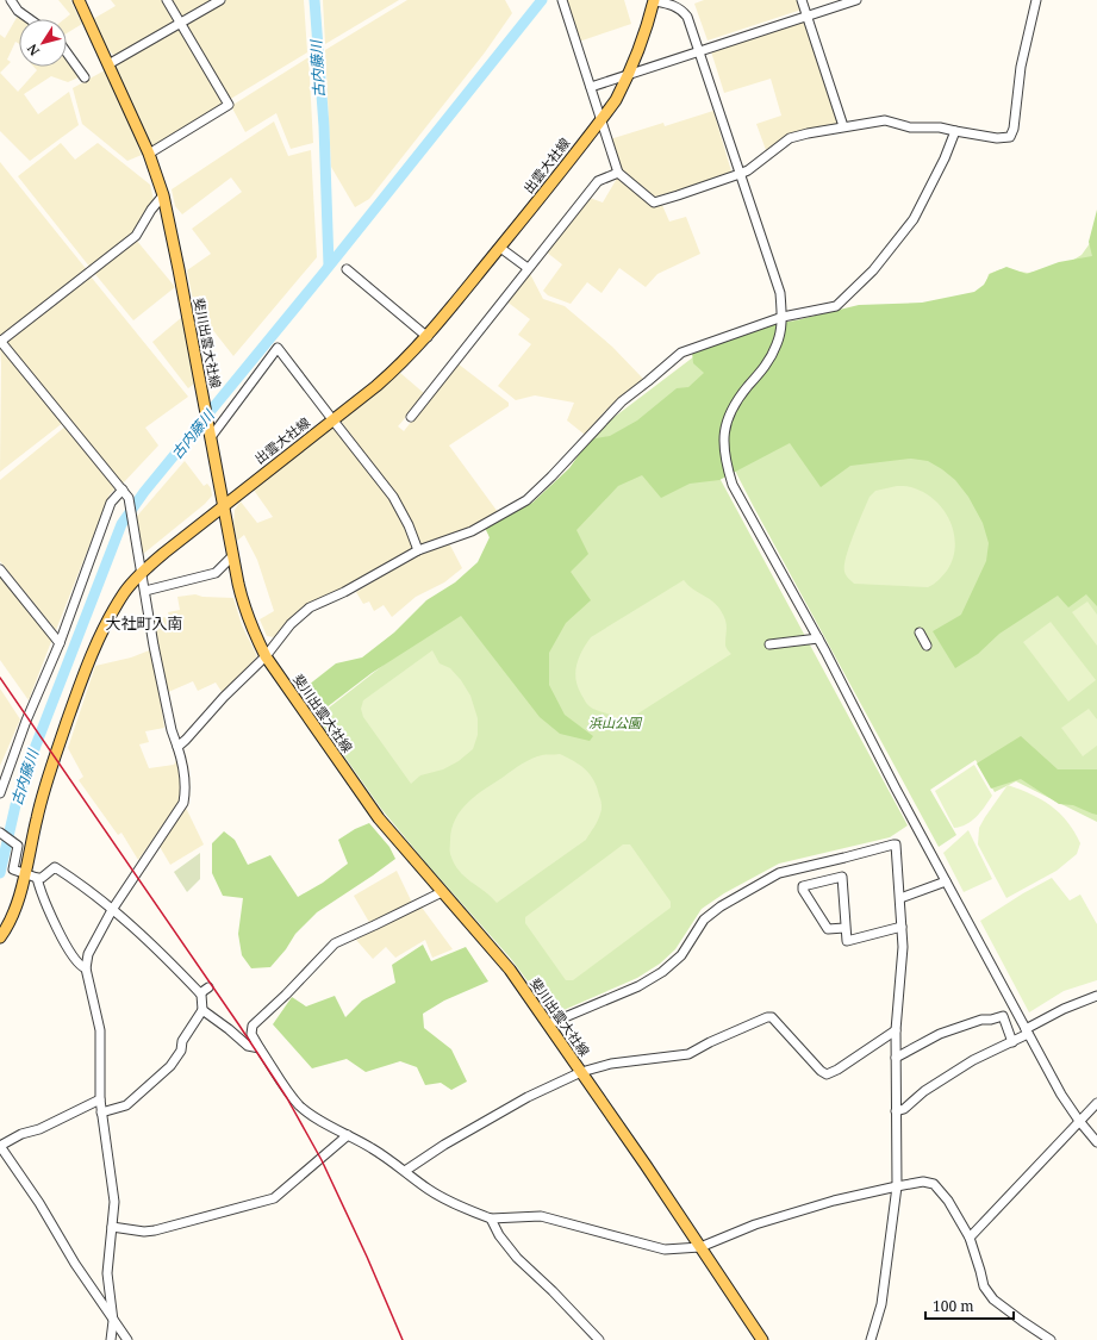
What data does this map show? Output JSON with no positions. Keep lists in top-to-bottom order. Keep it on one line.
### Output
{"streets":{"main road":["出雲大社線","斐川出雲大社線"]},"crossings":[["出雲大社線","斐川出雲大社線"]],"districts":["大社町入南"],"water":["古内藤川"],"parks":["浜山公園"],"scale_bar":"100 m","north":"bottom left"}
